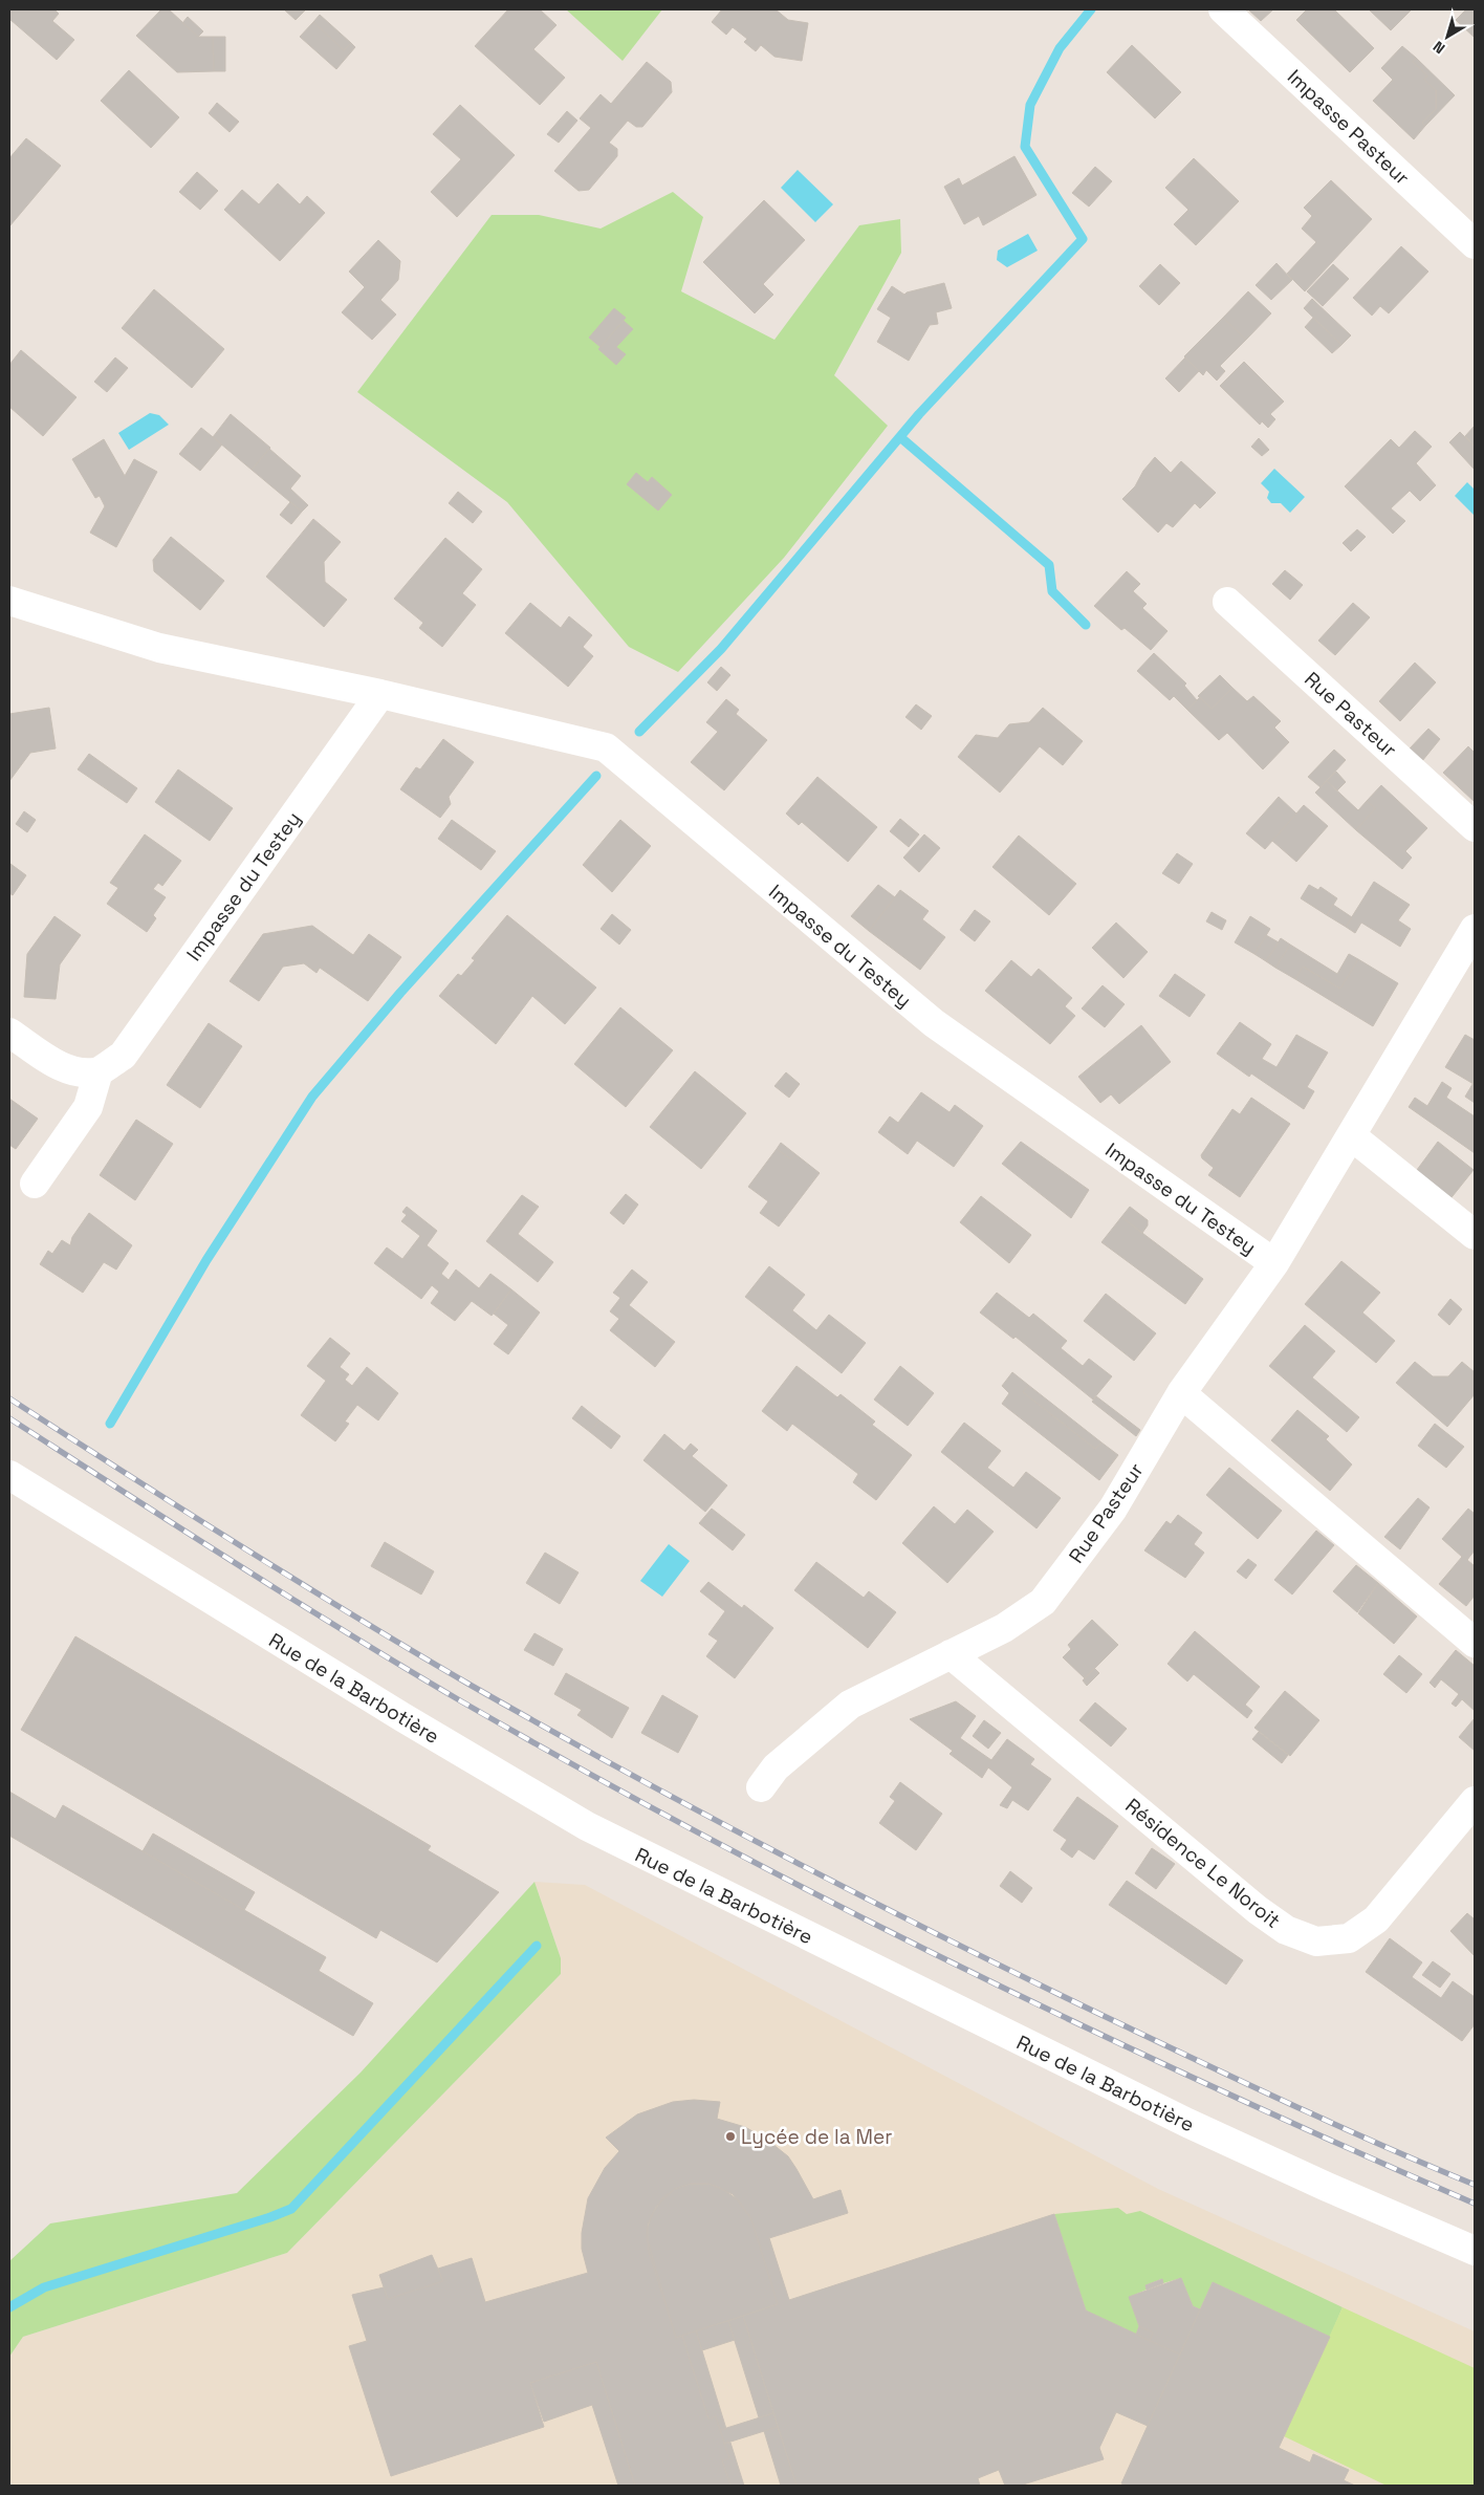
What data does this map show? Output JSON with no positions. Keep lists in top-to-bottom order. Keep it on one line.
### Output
{"streets":{"street":["Impasse Pasteur","Rue Pasteur","Impasse du Testey","Rue de la Barbotière","Résidence Le Noroit"]},"crossings":[["Rue Pasteur","Impasse du Testey"],["Rue Pasteur","Résidence Le Noroit"]],"places":["Lycée de la Mer"],"north":"bottom left"}
